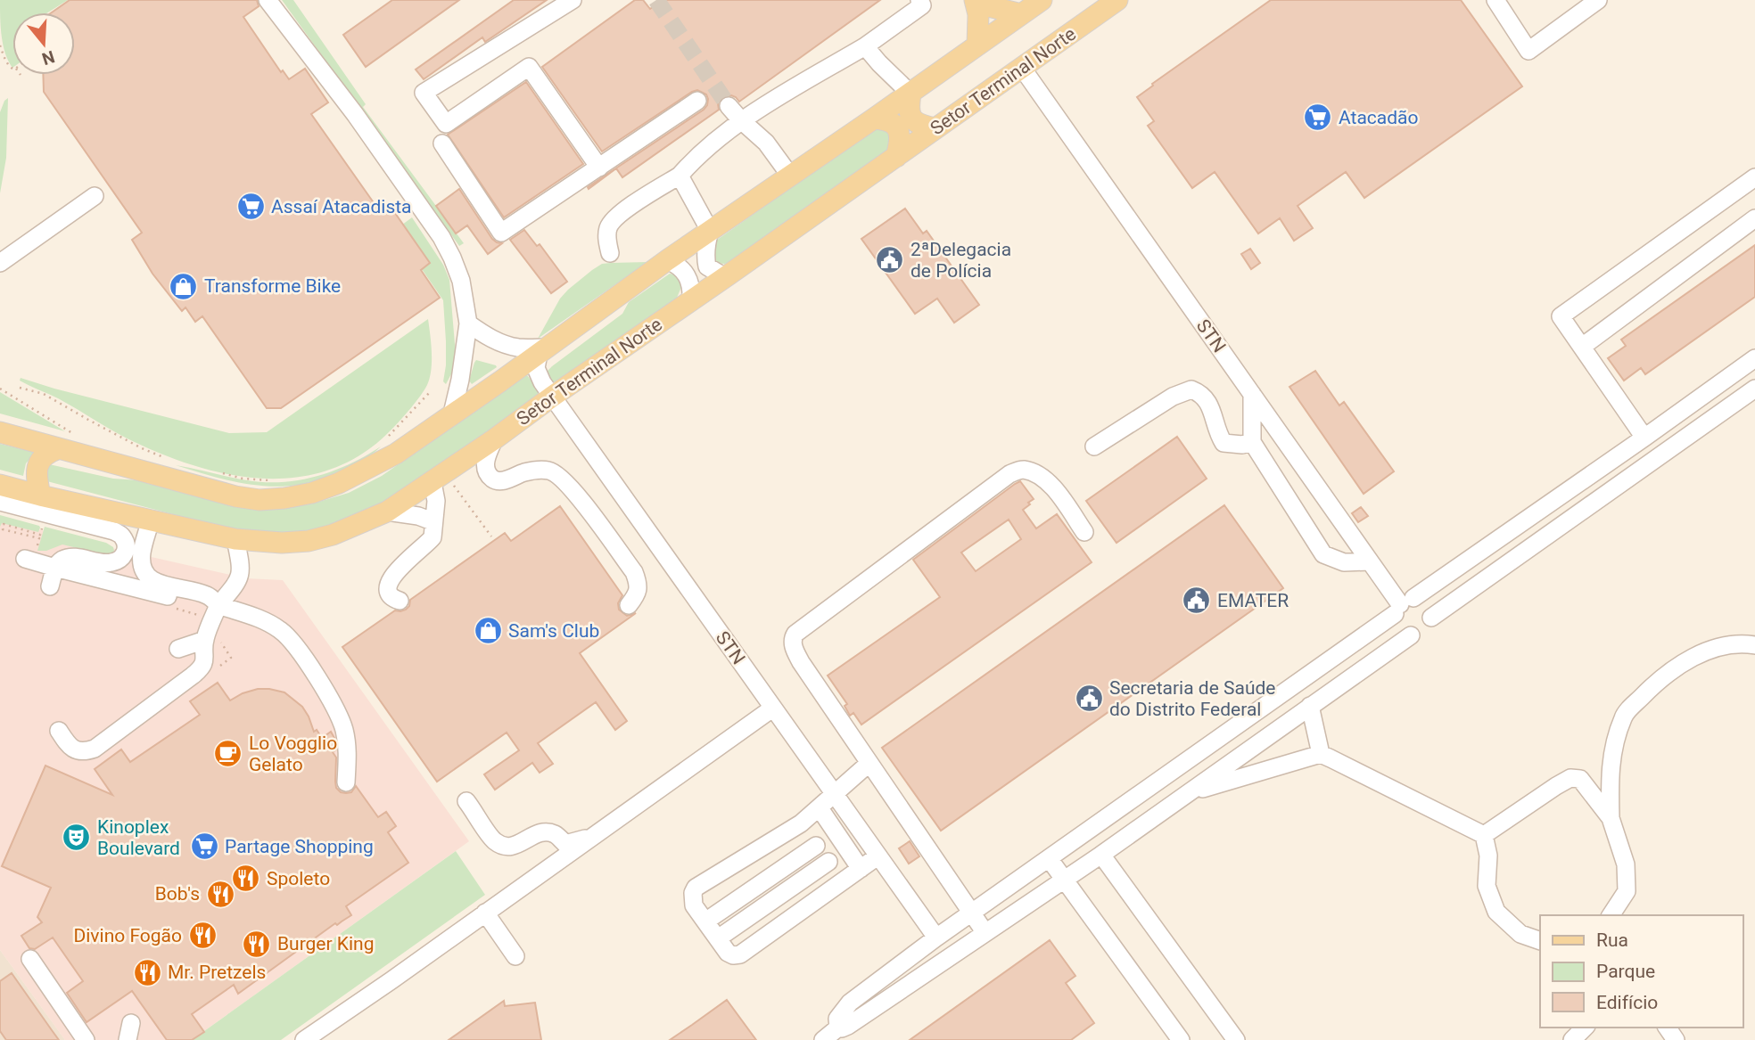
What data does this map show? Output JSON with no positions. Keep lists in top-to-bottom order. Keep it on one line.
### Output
{"streets":{"main road":["Setor Terminal Norte"],"street":["STN"]},"crossings":[["Setor Terminal Norte","STN"]],"places":{"supermarket":["Atacadão","Assaí Atacadista","Partage Shopping"],"public building":["2ªDelegacia de Polícia","EMATER","Secretaria de Saúde do Distrito Federal"],"shop":["Transforme Bike","Sam's Club"],"cafe":["Lo Vogglio Gelato"],"theatre":["Kinoplex Boulevard"],"restaurant":["Spoleto","Bob's","Divino Fogão","Burger King","Mr. Pretzels"]},"legend":["Rua","Parque","Edifício"],"north":"bottom"}
